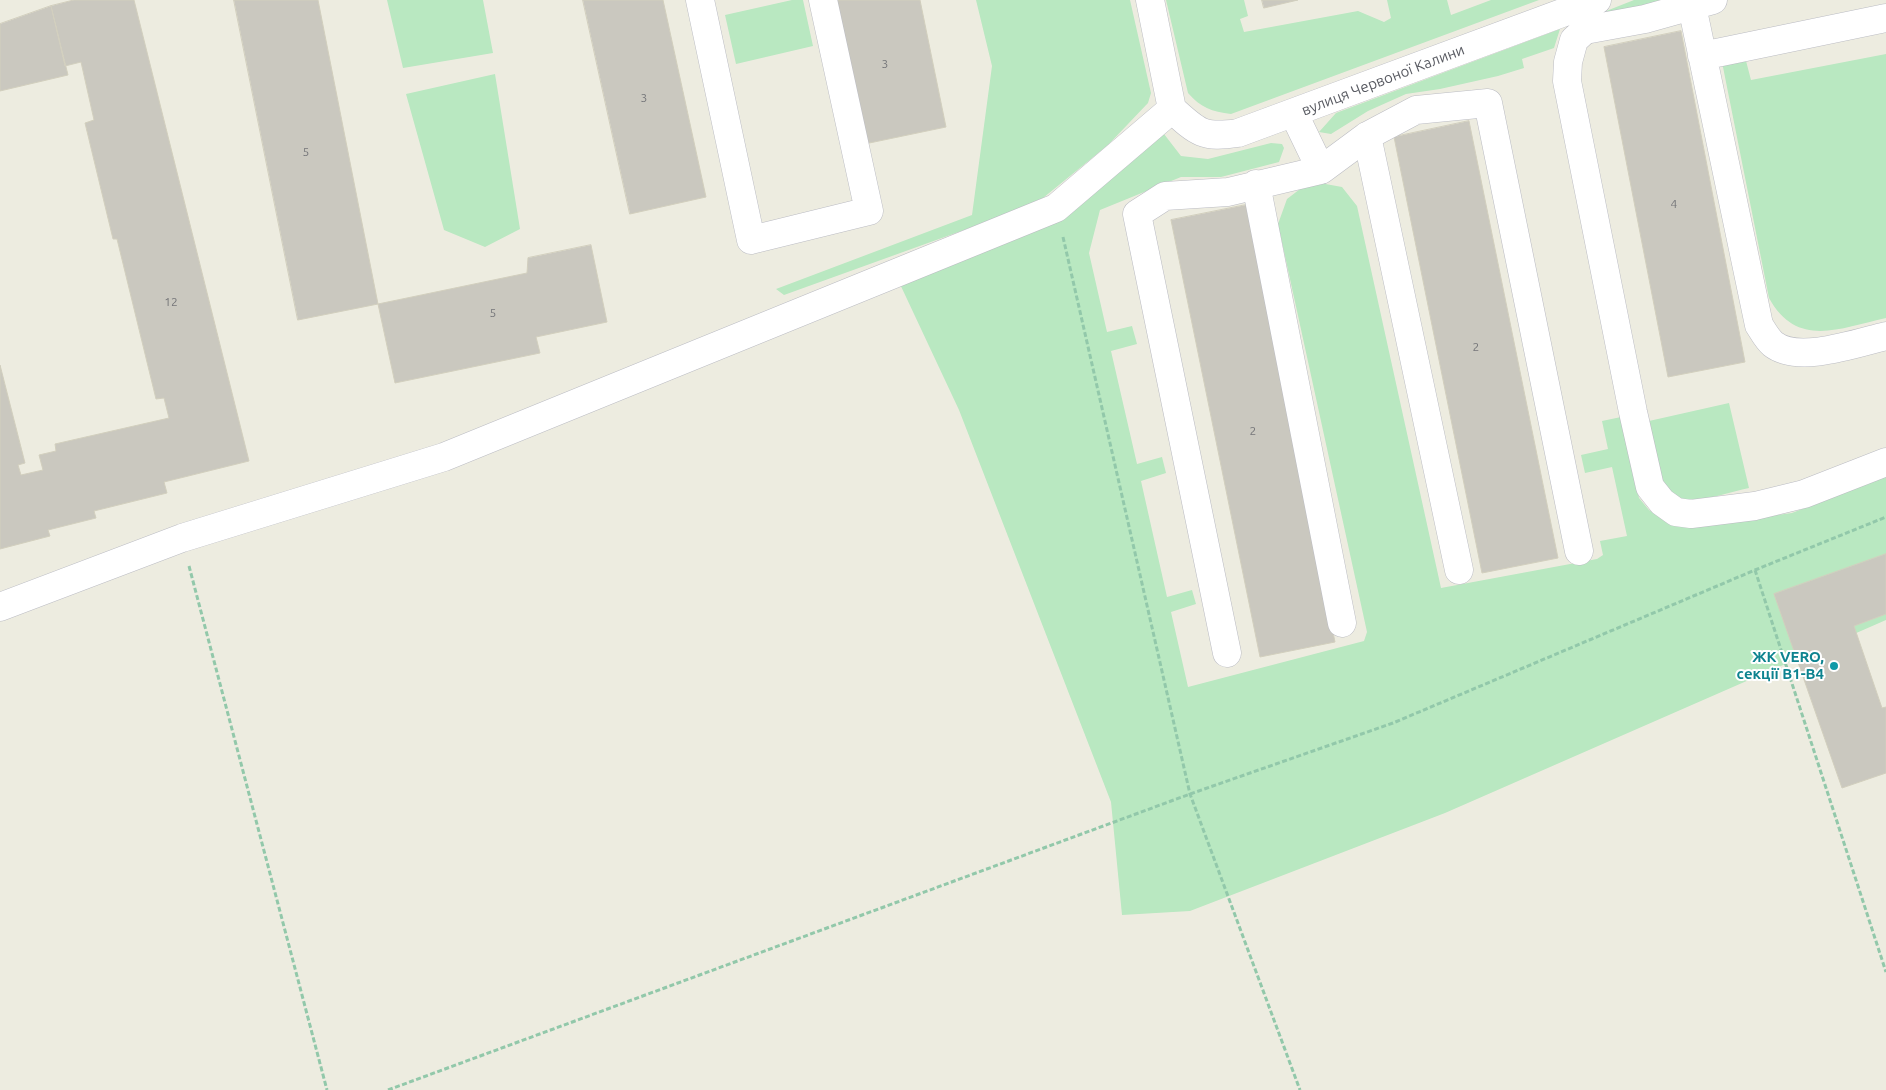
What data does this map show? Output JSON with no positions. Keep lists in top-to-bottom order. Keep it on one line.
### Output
{"streets":{"street":["вулиця Червоної Калини"]},"places":["ЖК VERO, секції В1-В4"],"house_numbers":["3","3","5","4","12","5","2","2"]}
